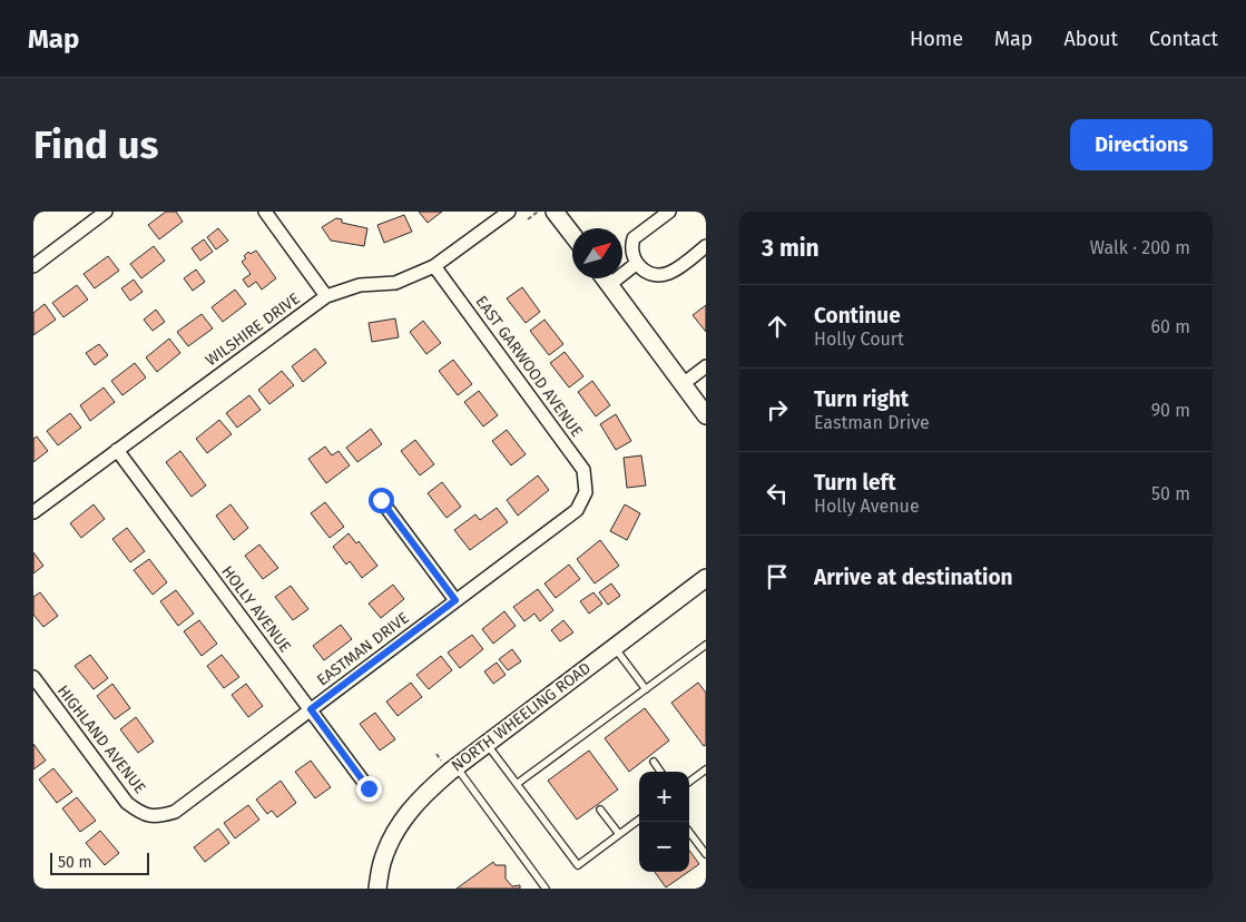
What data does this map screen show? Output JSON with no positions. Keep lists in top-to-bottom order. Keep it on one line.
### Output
{"streets":{"street":["WILSHIRE DRIVE","EAST GARWOOD AVENUE","HOLLY AVENUE","EASTMAN DRIVE","NORTH WHEELING ROAD","HIGHLAND AVENUE"]},"crossings":[["WILSHIRE DRIVE","EAST GARWOOD AVENUE"],["WILSHIRE DRIVE","HOLLY AVENUE"],["EAST GARWOOD AVENUE","EASTMAN DRIVE"],["HOLLY AVENUE","EASTMAN DRIVE"],["EASTMAN DRIVE","HIGHLAND AVENUE"]],"scale_bar":"50 m","north":"top right","page":{"header":"Map","nav":["Home","Map","About","Contact"],"buttons":"Directions","title":"Find us","heading":["3 min","Walk · 200 m"],"list":[["Continue","Holly Court","60 m"],["Turn right","Eastman Drive","90 m"],["Turn left","Holly Avenue","50 m"],"Arrive at destination"],"map_buttons":["+","−"],"scale":"50 m"}}
